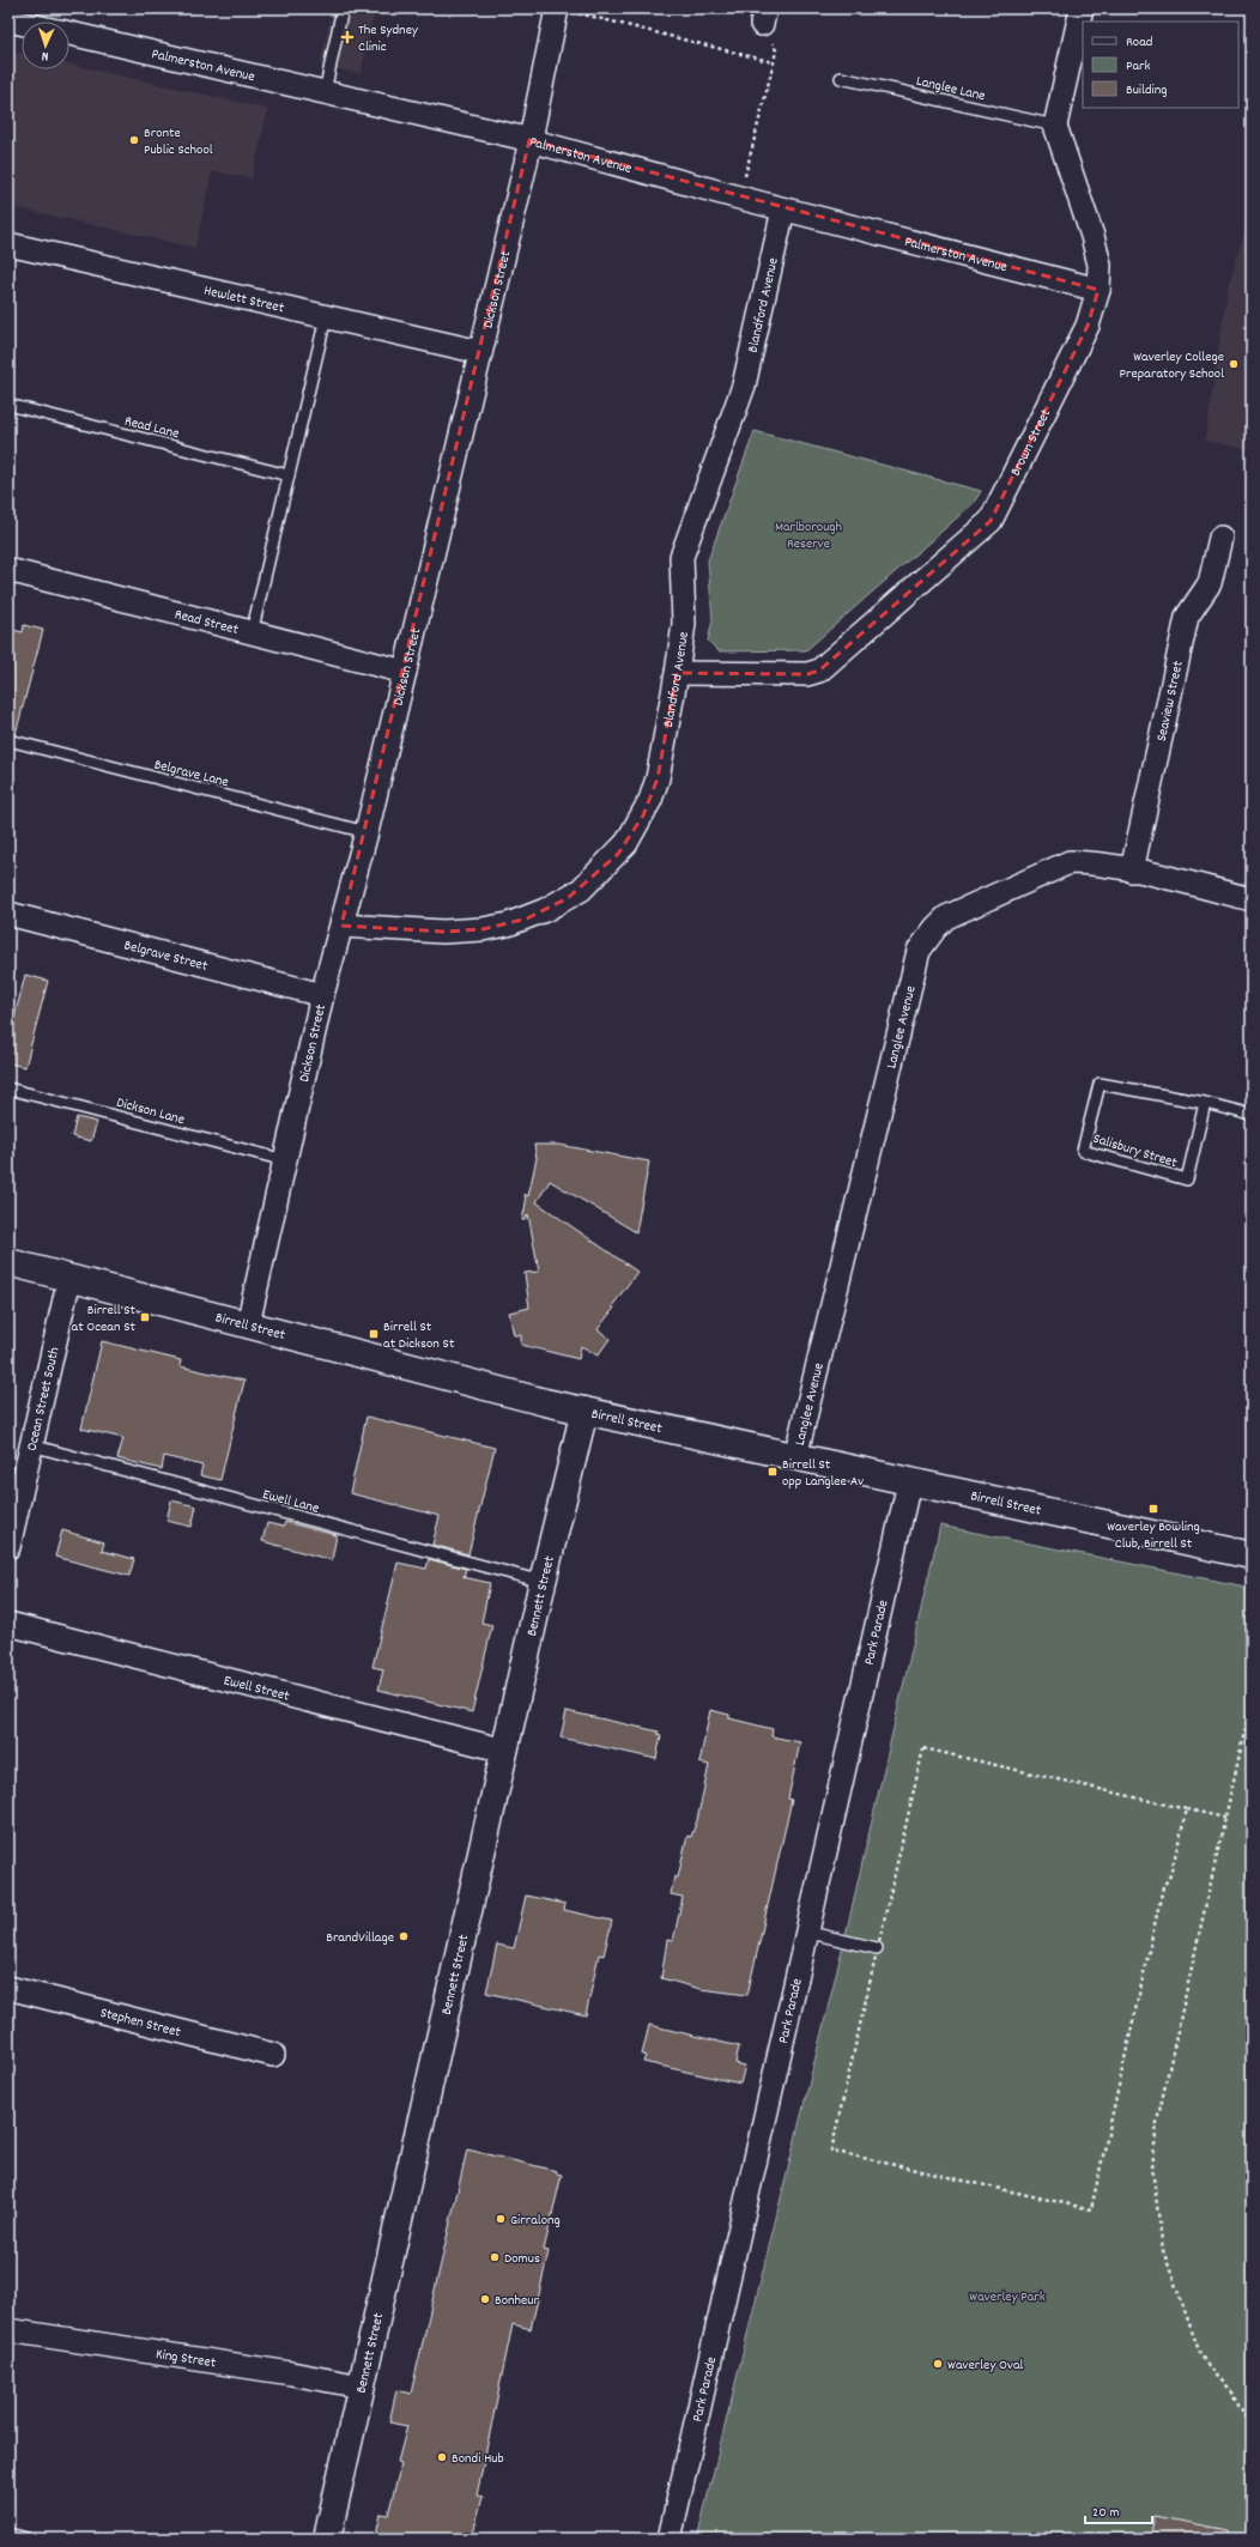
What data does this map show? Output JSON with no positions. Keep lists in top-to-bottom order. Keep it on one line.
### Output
{"streets":{"main road":["Birrell Street","Bennett Street"],"street":["Palmerston Avenue","Dickson Street","Hewlett Street","Blandford Avenue","Brown Street","Read Street","Seaview Street","Belgrave Street","Langlee Avenue","Ocean Street South","Park Parade","Ewell Street","Stephen Street","King Street"],"lane":["Langlee Lane","Read Lane","Belgrave Lane","Dickson Lane","Salisbury Street","Ewell Lane"]},"crossings":[["Palmerston Avenue","Dickson Street"],["Palmerston Avenue","Blandford Avenue"],["Palmerston Avenue","Brown Street"],["Langlee Lane","Brown Street"],["Dickson Street","Hewlett Street"],["Dickson Street","Blandford Avenue"],["Dickson Street","Read Street"],["Dickson Street","Belgrave Lane"],["Dickson Street","Belgrave Street"],["Dickson Street","Dickson Lane"],["Dickson Street","Birrell Street"],["Blandford Avenue","Brown Street"],["Seaview Street","Langlee Avenue"],["Langlee Avenue","Birrell Street"],["Birrell Street","Ocean Street South"],["Birrell Street","Bennett Street"],["Birrell Street","Park Parade"],["Ocean Street South","Ewell Lane"],["Ewell Lane","Bennett Street"],["Bennett Street","Ewell Street"],["Bennett Street","King Street"]],"parks":["Marlborough Reserve","Waverley Park"],"places":{"health":["The Sydney Clinic"],"other":["Bronte Public School","Waverley College Preparatory School","BrandVillage","Girralong","Domus","Bonheur","Waverley Oval","Bondi Hub"],"transit":["Birrell St at Ocean St","Birrell St at Dickson St","Birrell St opp Langlee Av","Waverley Bowling Club, Birrell St"]},"legend":["Road","Park","Building"],"scale_bar":"20 m","north":"bottom"}
